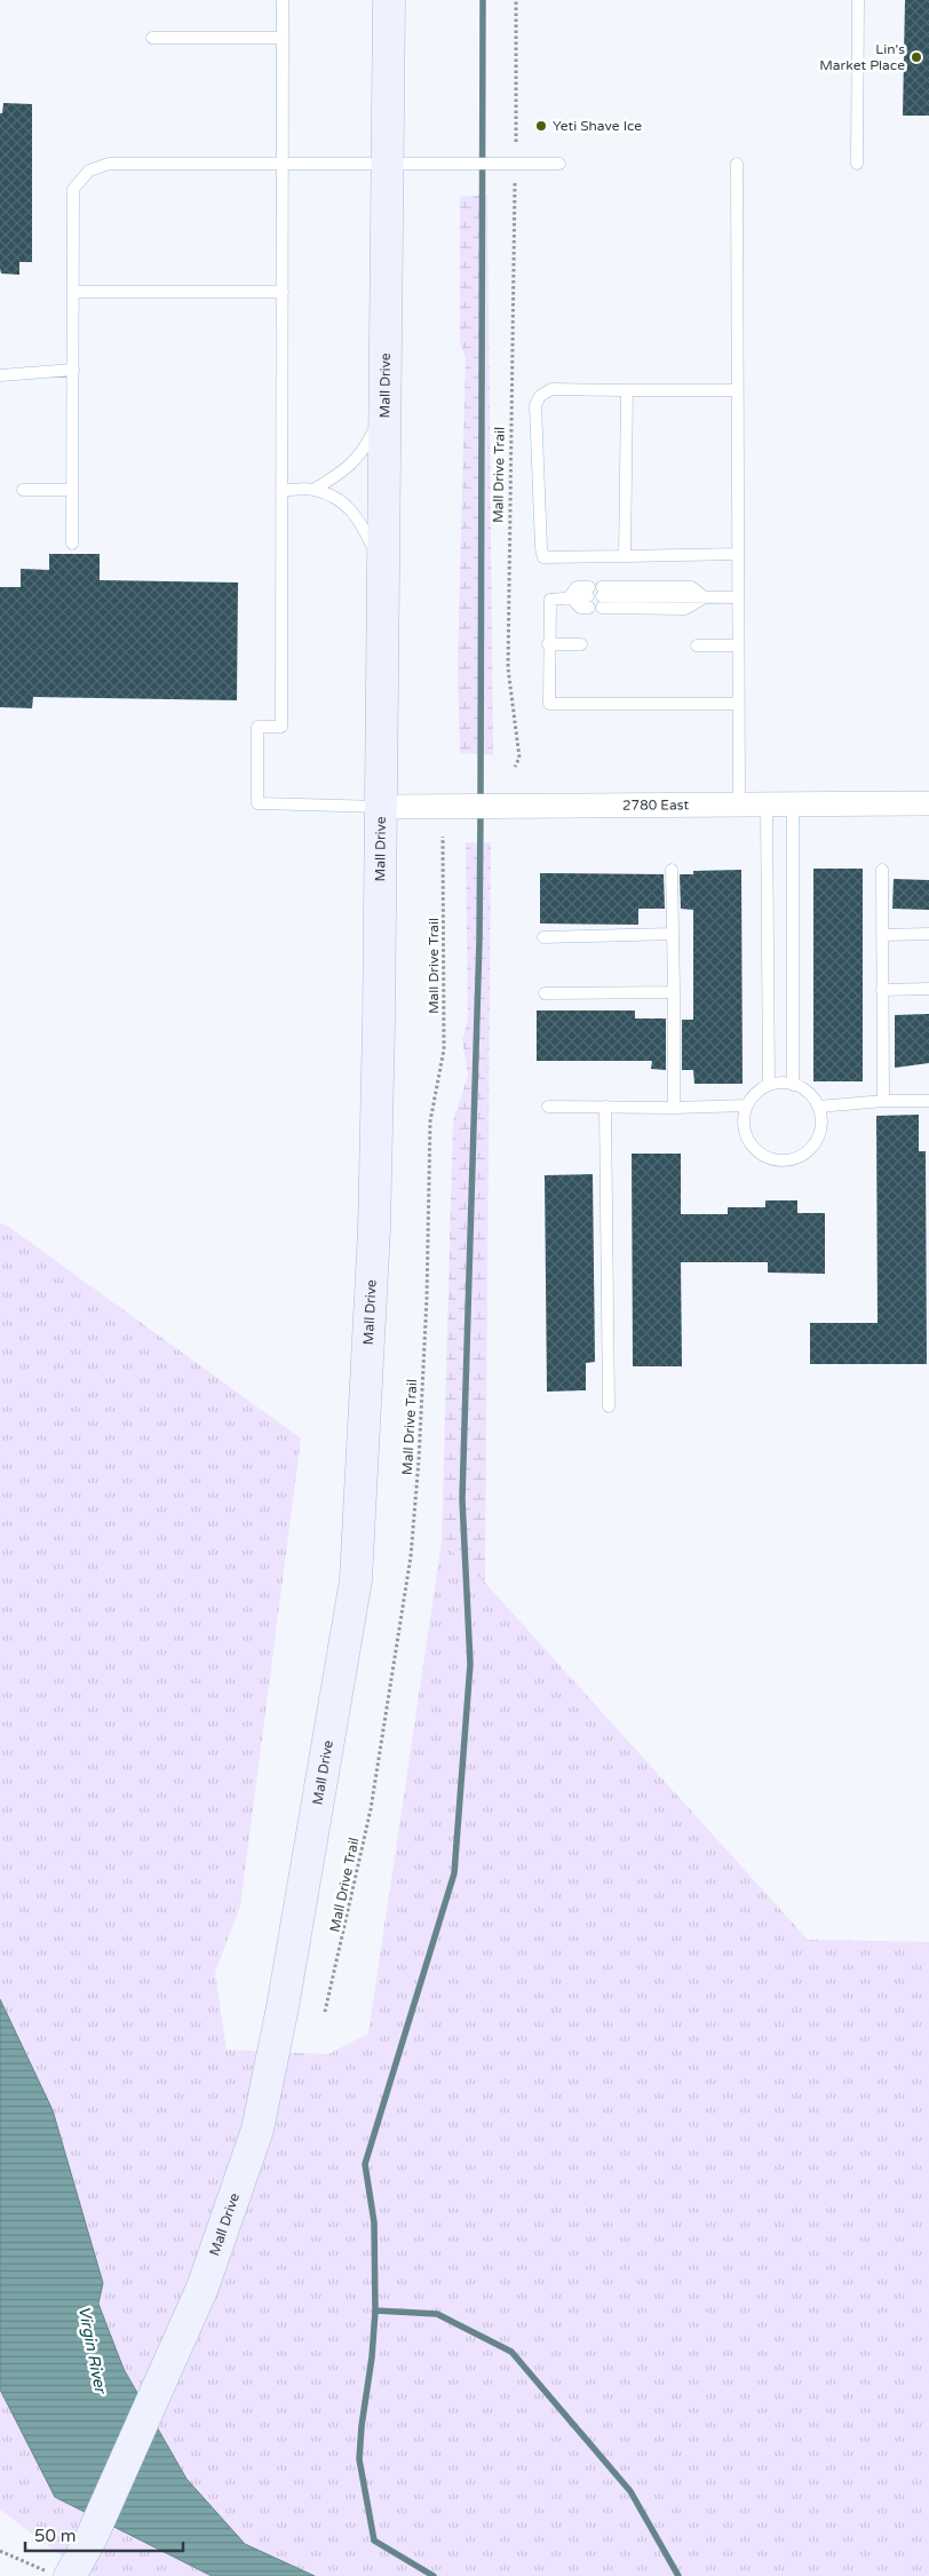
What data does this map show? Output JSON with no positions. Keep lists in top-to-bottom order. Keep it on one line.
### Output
{"streets":{"main road":["Mall Drive"],"street":["2780 East"],"path":["Mall Drive Trail"]},"crossings":[["Mall Drive","2780 East"]],"water":["Virgin River"],"places":["Lin's Market Place","Yeti Shave Ice"],"scale_bar":"50 m"}
